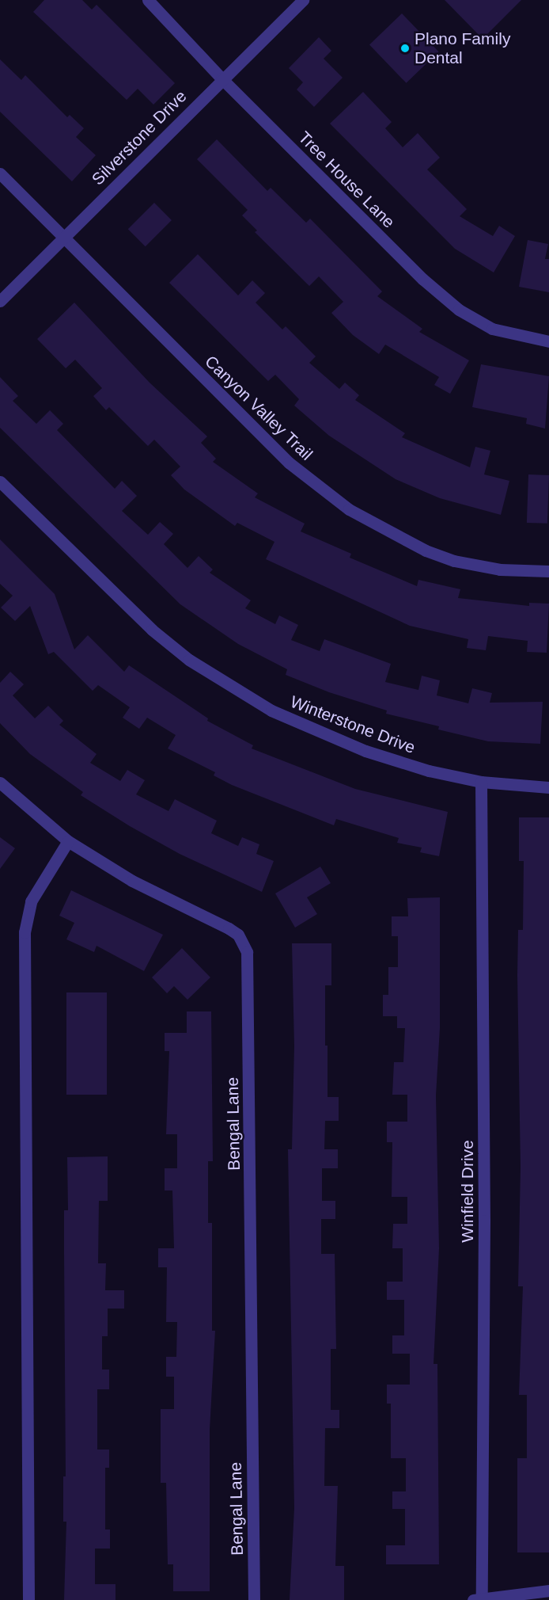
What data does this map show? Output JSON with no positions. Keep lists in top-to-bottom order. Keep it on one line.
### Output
{"streets":{"street":["Silverstone Drive","Tree House Lane","Canyon Valley Trail","Winterstone Drive","Bengal Lane","Winfield Drive"]},"crossings":[["Silverstone Drive","Tree House Lane"],["Silverstone Drive","Canyon Valley Trail"],["Winterstone Drive","Winfield Drive"]],"places":["Plano Family Dental"]}
